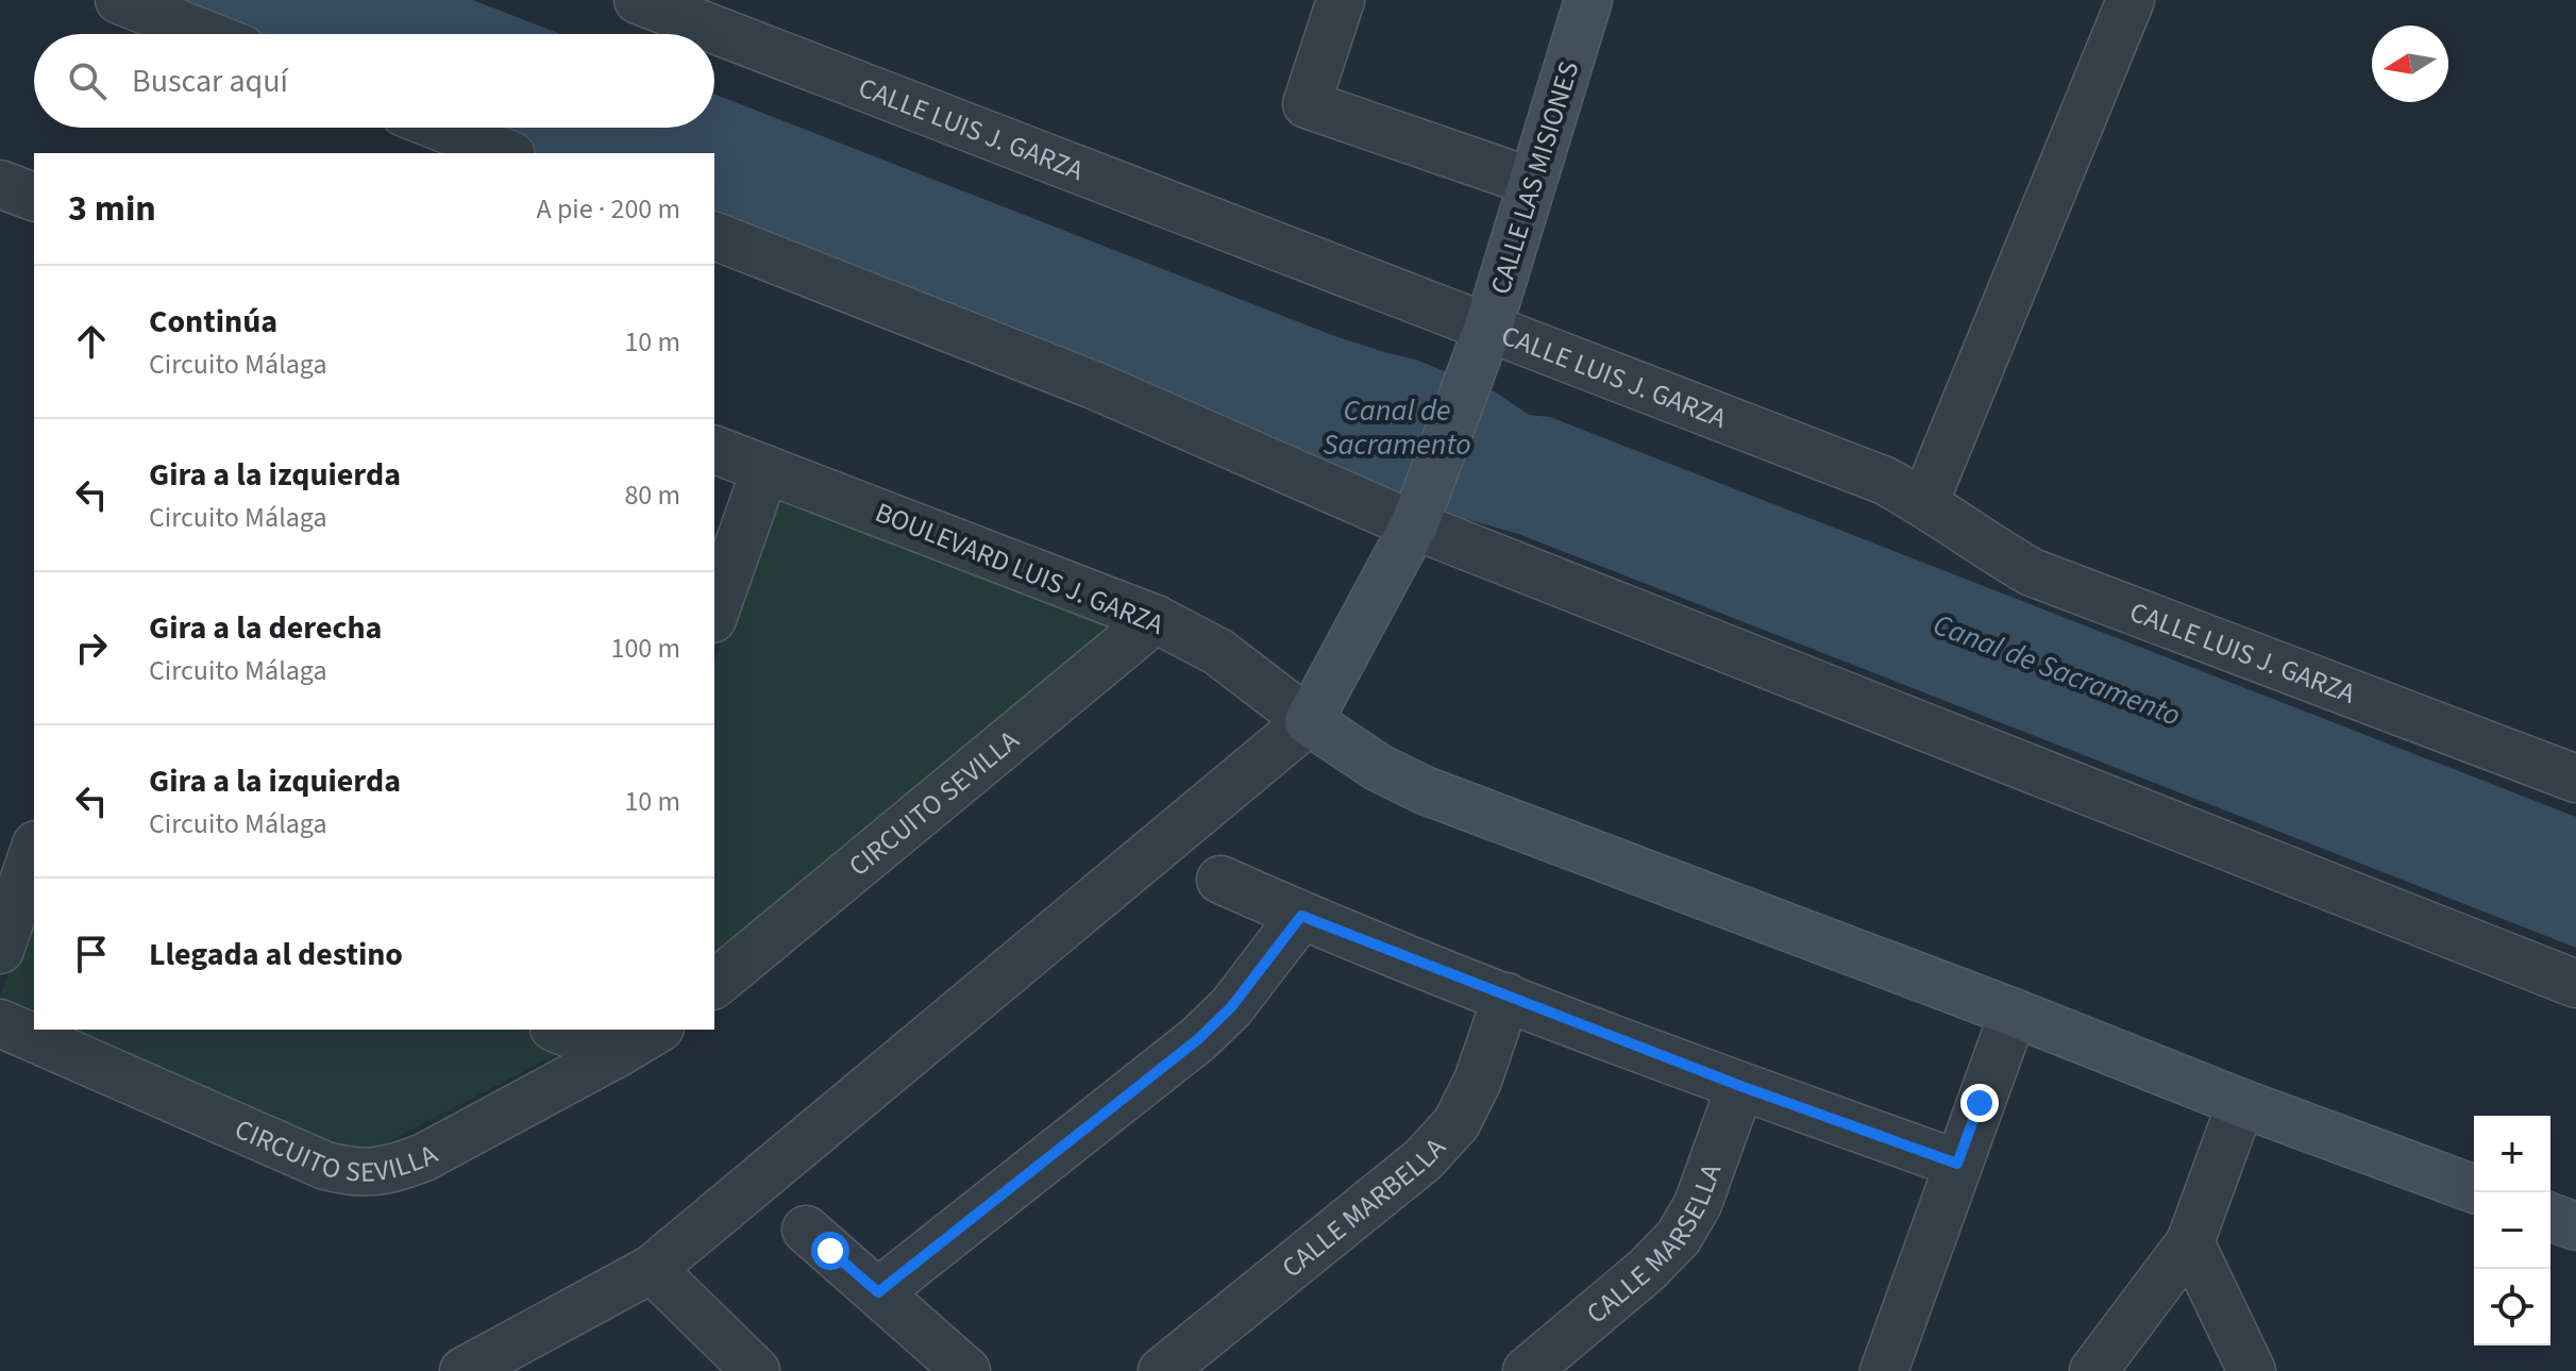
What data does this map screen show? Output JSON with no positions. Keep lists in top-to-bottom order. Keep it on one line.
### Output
{"streets":{"street":["CALLE LUIS J. GARZA","CALLE LAS MISIONES","BOULEVARD LUIS J. GARZA","CIRCUITO SEVILLA","CALLE MARBELLA","CALLE MARSELLA"]},"crossings":[["CALLE LUIS J. GARZA","CALLE LAS MISIONES"],["CALLE LAS MISIONES","BOULEVARD LUIS J. GARZA"],["BOULEVARD LUIS J. GARZA","CIRCUITO SEVILLA"]],"water":["Canal de Sacramento"],"north":"left","page":{"search":"Buscar aquí","heading":["3 min","A pie · 200 m"],"list":[["Continúa","Circuito Málaga","10 m"],["Gira a la izquierda","Circuito Málaga","80 m"],["Gira a la derecha","Circuito Málaga","100 m"],["Gira a la izquierda","Circuito Málaga","10 m"],"Llegada al destino"],"map_buttons":["+","−"]}}
